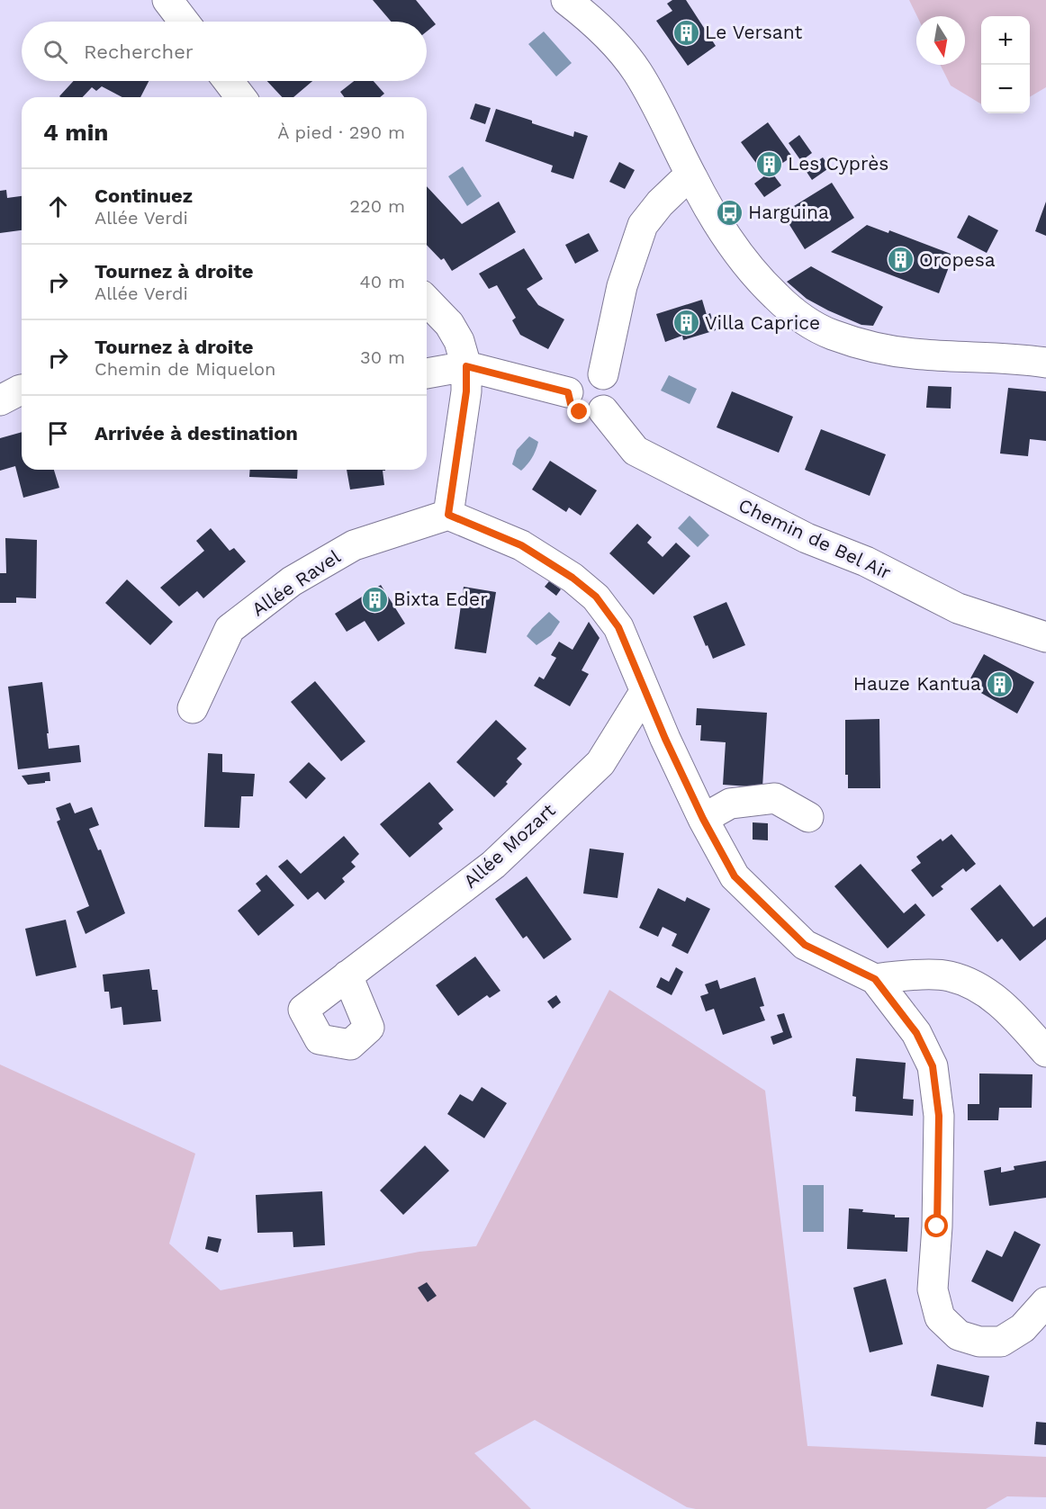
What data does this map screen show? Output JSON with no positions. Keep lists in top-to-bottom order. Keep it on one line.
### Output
{"streets":{"street":["Chemin de Bel Air","Allée Ravel","Allée Mozart"]},"places":{"building":["Le Versant","Les Cyprès","Oropesa","Villa Caprice","Bixta Eder","Hauze Kantua"],"bus stop":["Harguina"]},"north":"bottom","page":{"map_buttons":["+","−"],"search":"Rechercher","heading":["4 min","À pied · 290 m"],"list":[["Continuez","Allée Verdi","220 m"],["Tournez à droite","Allée Verdi","40 m"],["Tournez à droite","Chemin de Miquelon","30 m"],"Arrivée à destination"]}}
